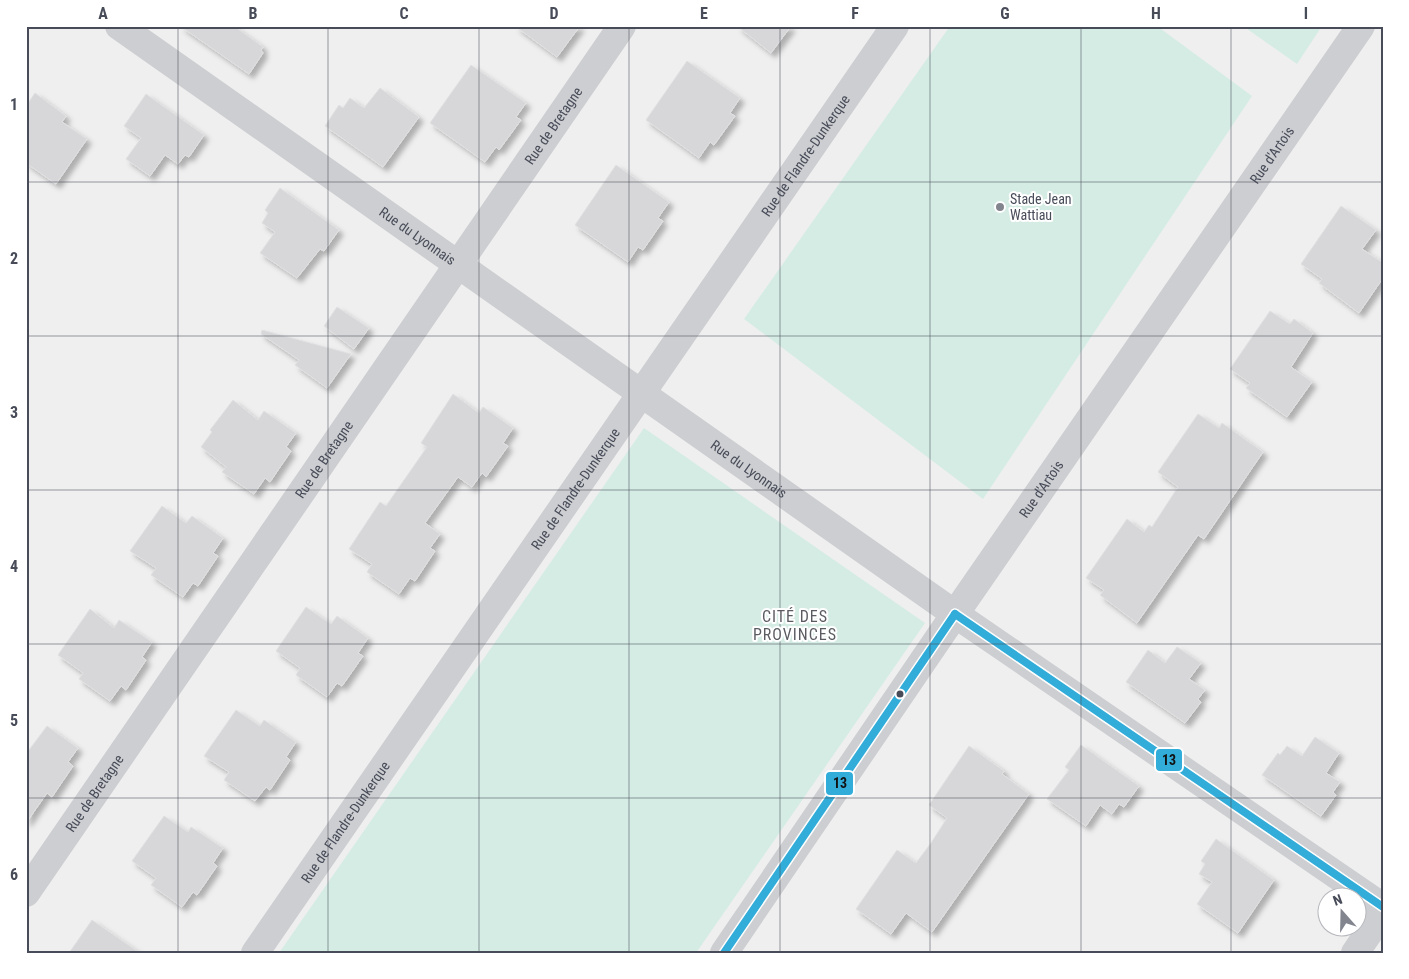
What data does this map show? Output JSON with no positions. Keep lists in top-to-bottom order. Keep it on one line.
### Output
{"streets":{"street":["Rue de Bretagne","Rue de Flandre-Dunkerque","Rue d'Artois","Rue du Lyonnais"]},"crossings":[["Rue de Bretagne","Rue du Lyonnais"],["Rue de Flandre-Dunkerque","Rue du Lyonnais"],["Rue d'Artois","Rue du Lyonnais"]],"districts":["CITÉ DES PROVINCES"],"places":["Stade Jean Wattiau"],"lines":["transit line 13"],"north":"top","grid":{"columns":["A","B","C","D","E","F","G","H","I"],"rows":["1","2","3","4","5","6"]}}
